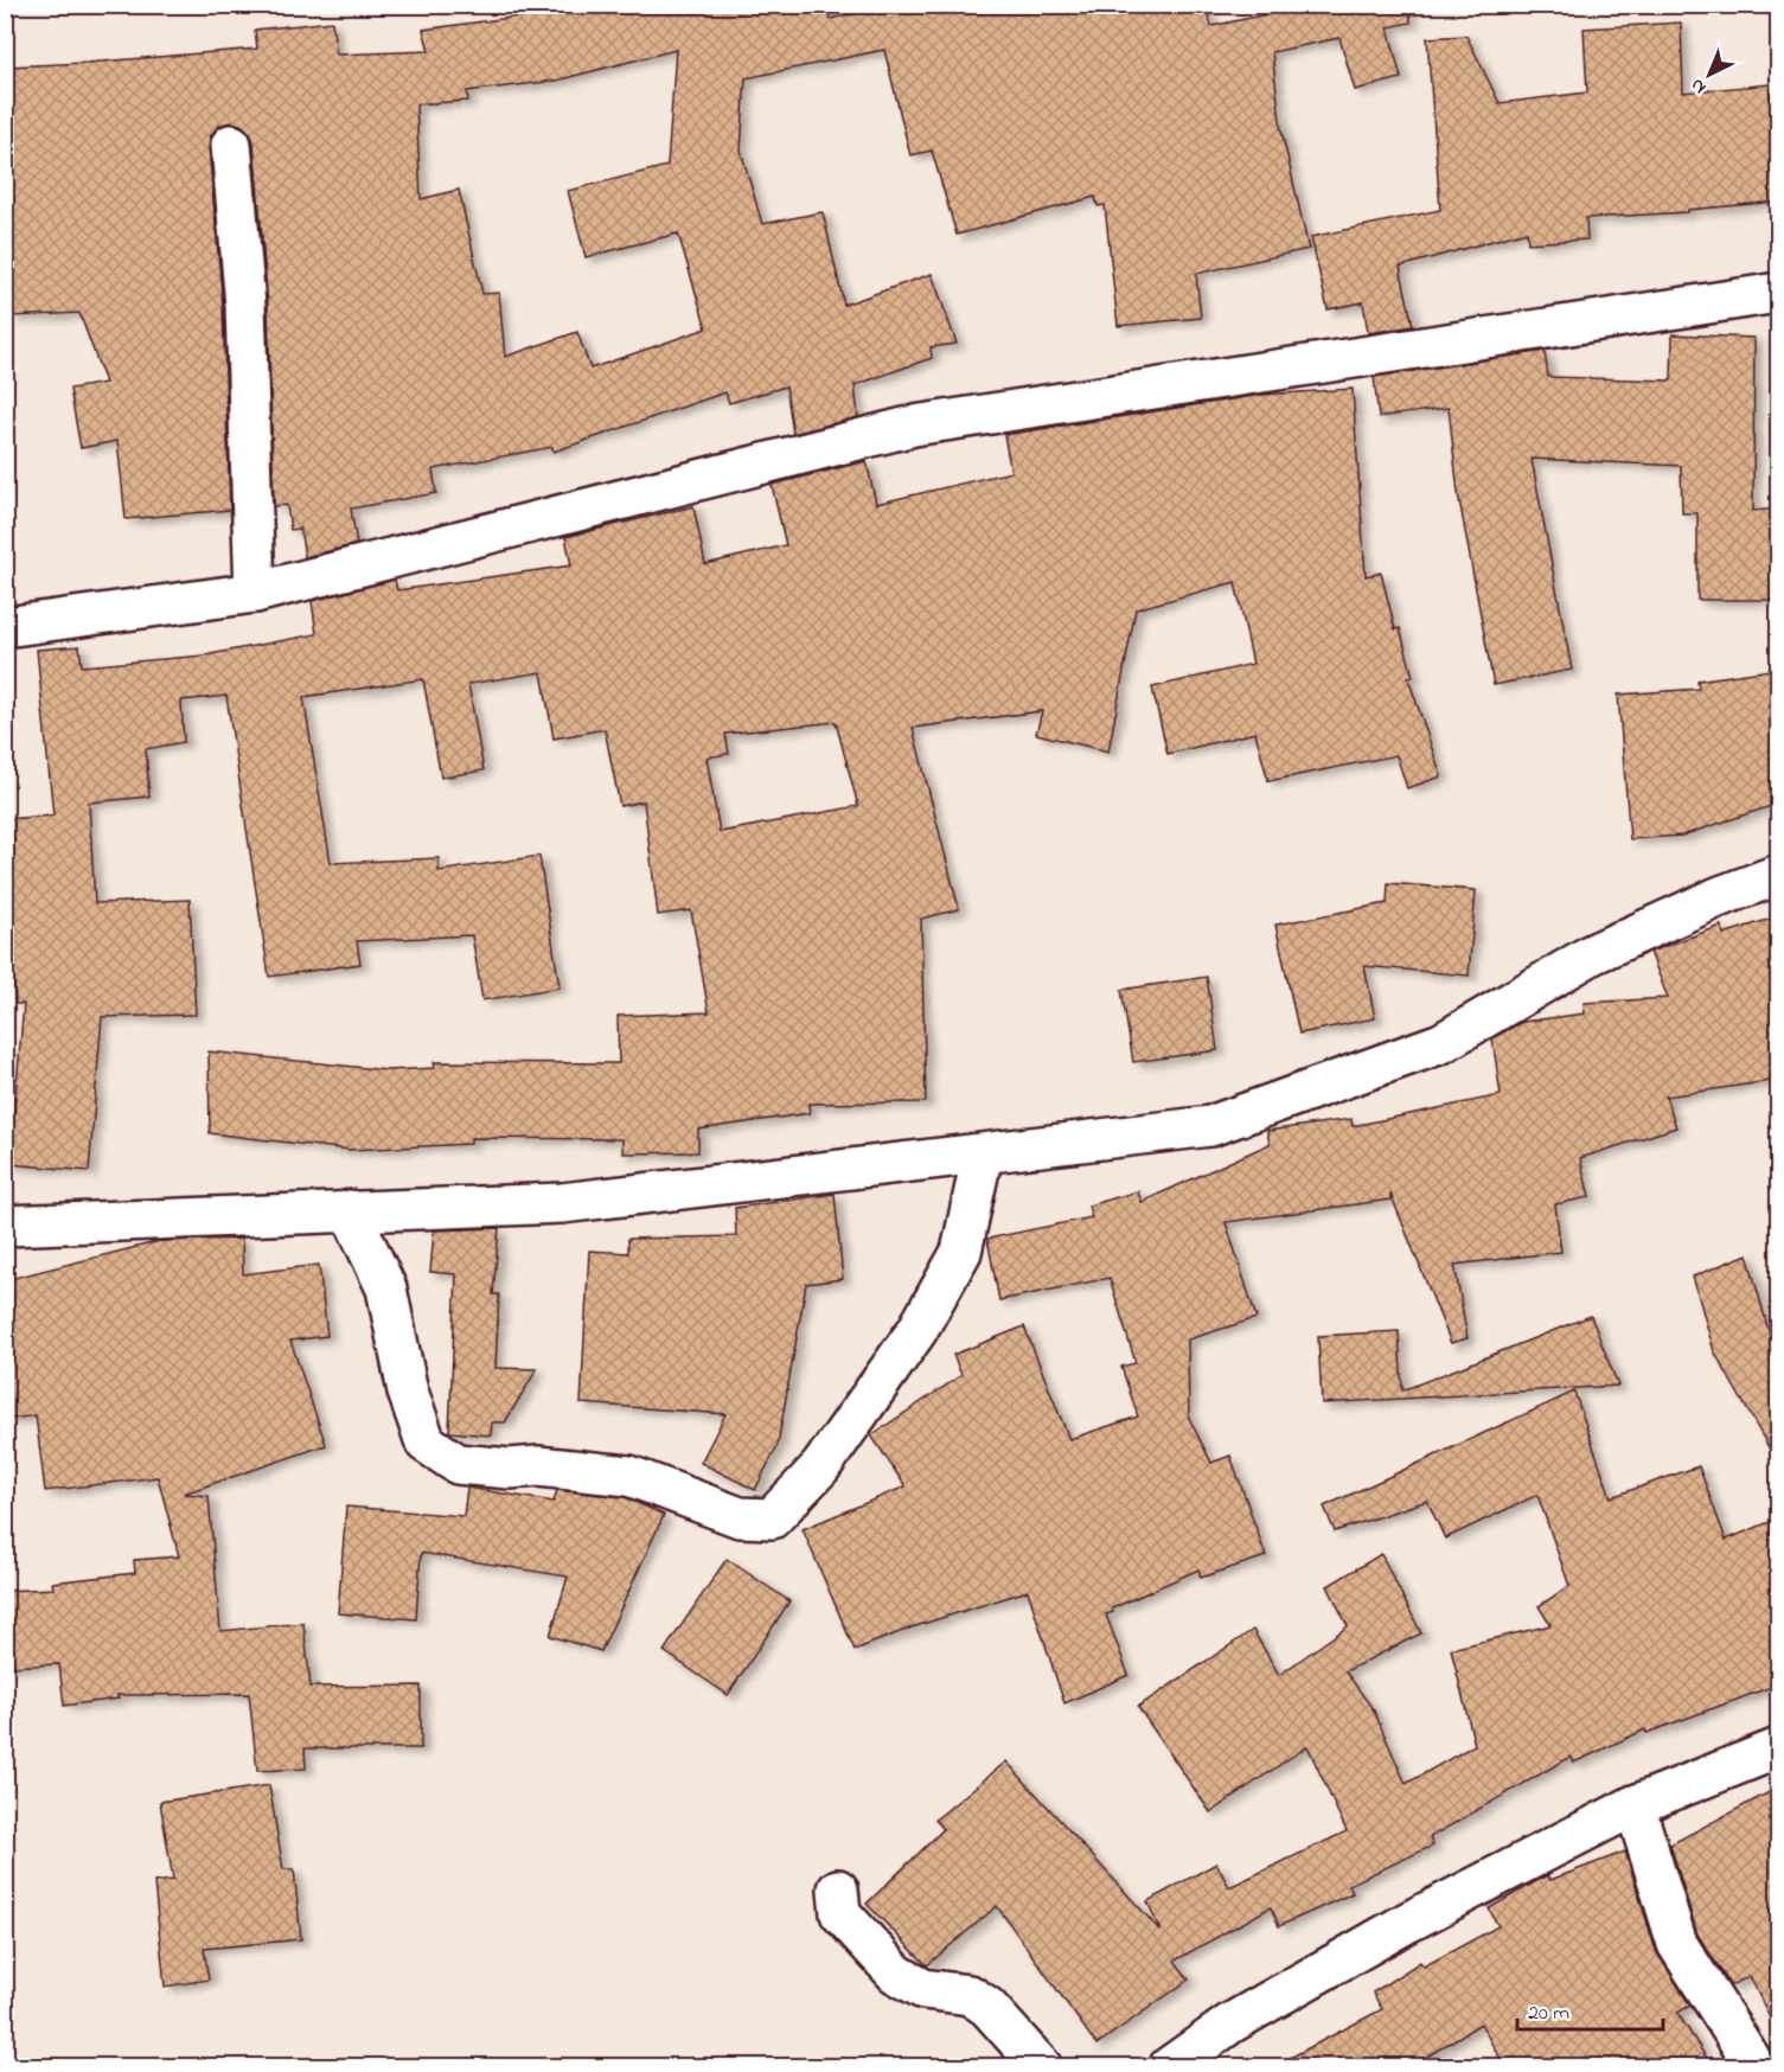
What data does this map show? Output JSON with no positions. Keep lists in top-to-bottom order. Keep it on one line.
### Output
{"scale_bar":"20 m","north":"bottom left"}
